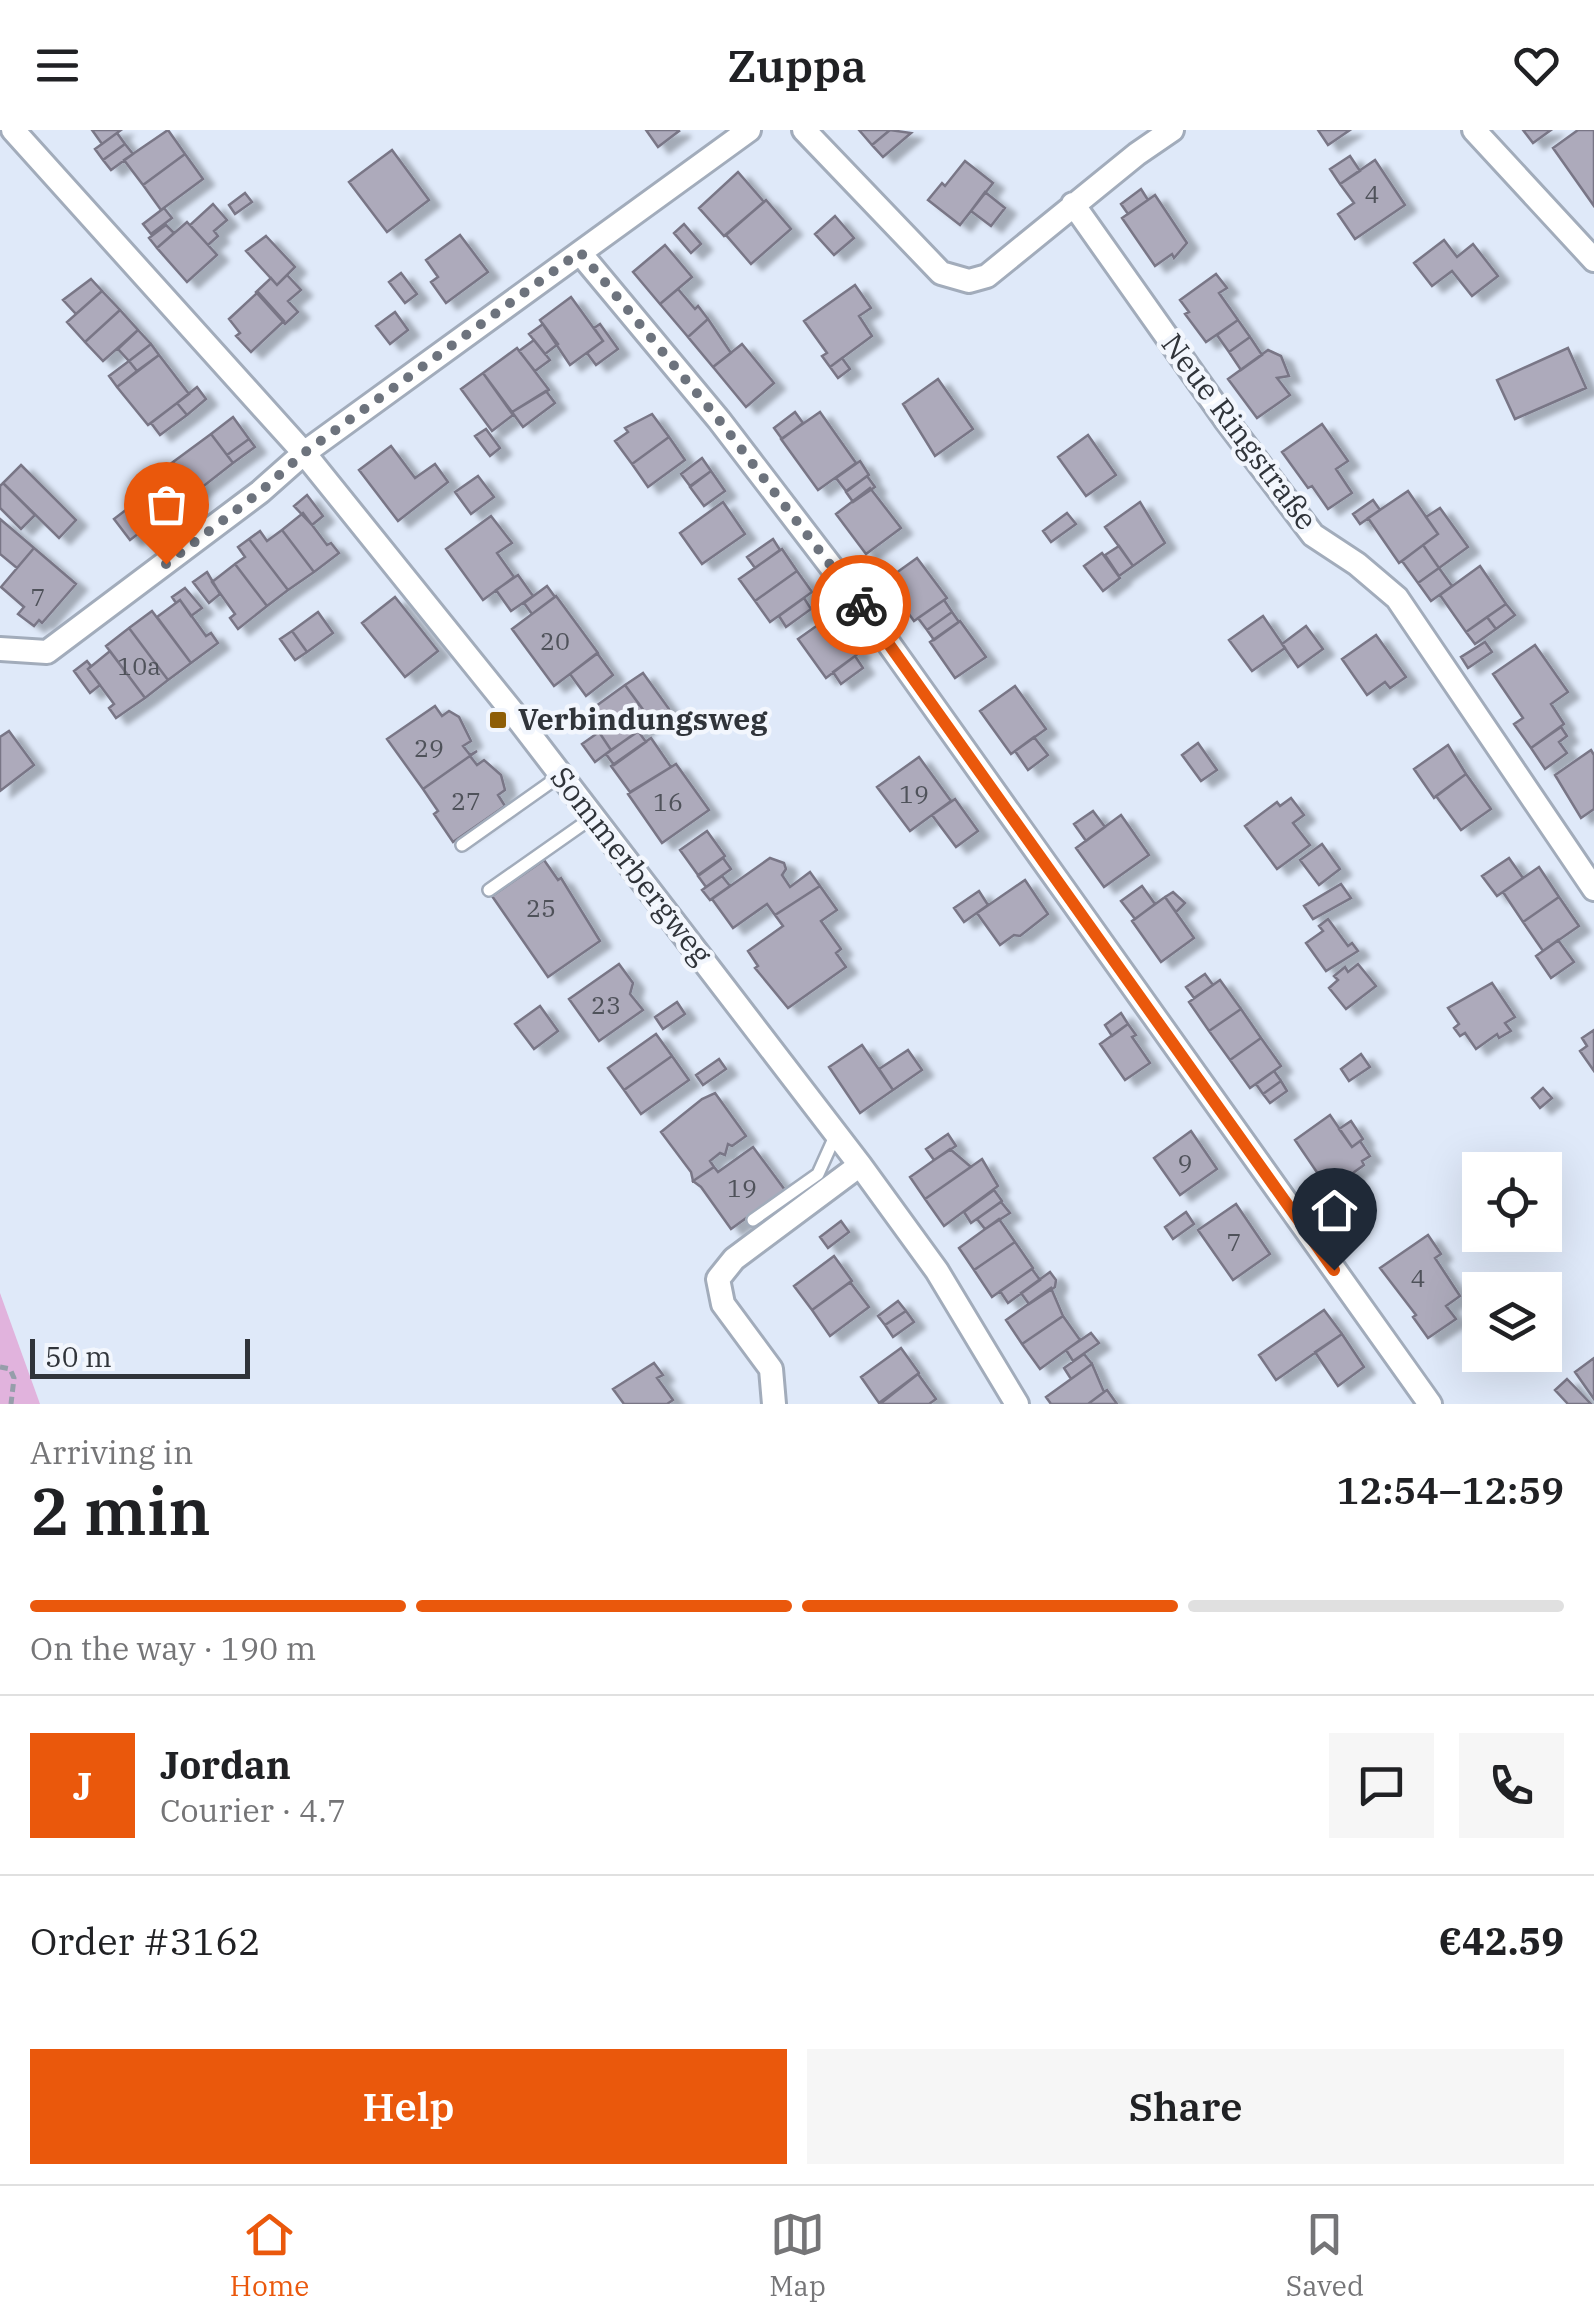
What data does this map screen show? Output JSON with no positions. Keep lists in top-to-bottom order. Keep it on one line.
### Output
{"streets":{"street":["Neue Ringstraße","Sommerbergweg"]},"places":{"transit":["Verbindungsweg"]},"house_numbers":["4","7","20","10a","29","19","27","16","25","23","9","19","7","4"],"scale_bar":"50 m","page":{"header":"Zuppa","scale":"50 m","heading":["2 min","Arriving in","12:54–12:59"],"panel":["Jordan","Courier · 4.7","Order #3162","€42.59"],"bar":"On the way · 190 m","round":"J","buttons":["Help","Share"],"tabs":["Home","Map","Saved"]}}
